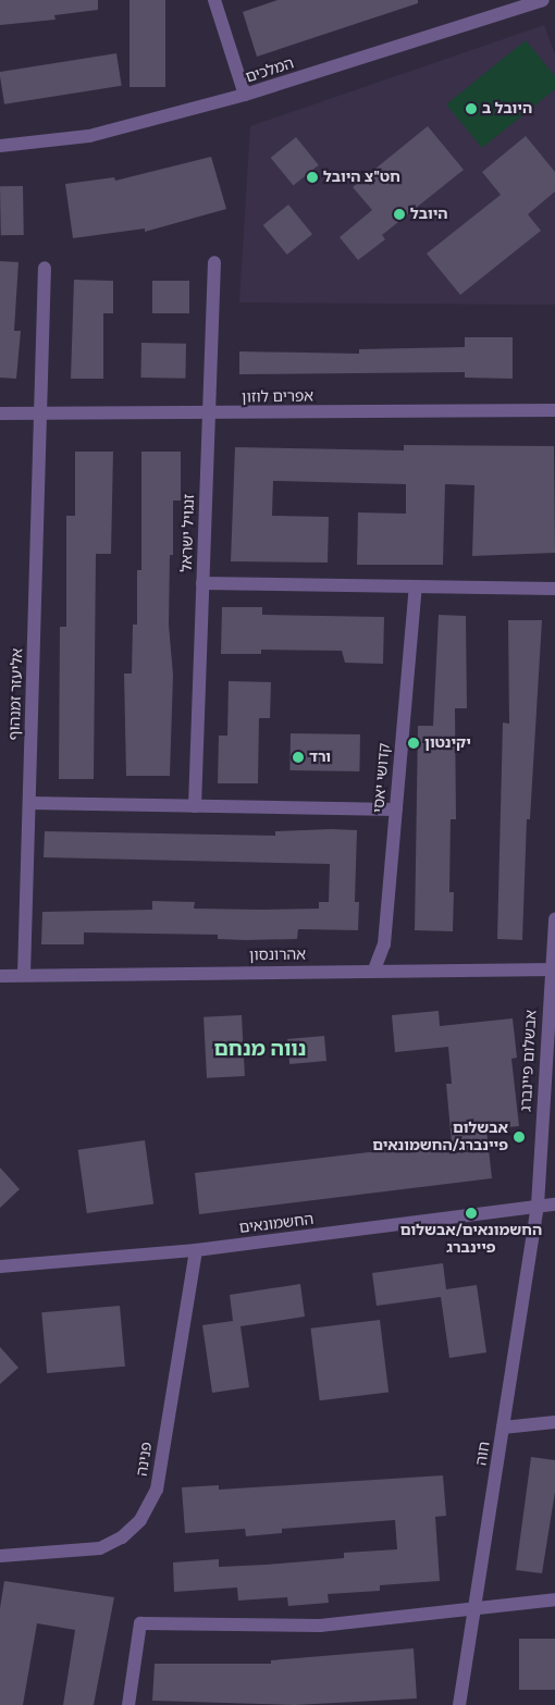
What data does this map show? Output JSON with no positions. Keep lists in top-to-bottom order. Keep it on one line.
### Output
{"streets":{"street":["המלכים","אפרים לוזון","זנגויל ישראל","אליעזר זמנהוף","קדושי יאסי","אהרונסון","אבשלום פיינברג","החשמונאים","חוה","פנינה"]},"crossings":[["אפרים לוזון","זנגויל ישראל"],["אפרים לוזון","אליעזר זמנהוף"],["אליעזר זמנהוף","אהרונסון"],["קדושי יאסי","אהרונסון"],["אהרונסון","אבשלום פיינברג"],["אבשלום פיינברג","החשמונאים"],["אבשלום פיינברג","חוה"],["החשמונאים","חוה"],["החשמונאים","פנינה"]],"districts":["נווה מנחם"],"places":["היובל ב","חט\"צ היובל","היובל","יקינטון","ורד","אבשלום פיינברג/החשמונאים","החשמונאים/אבשלום פיינברג"]}
